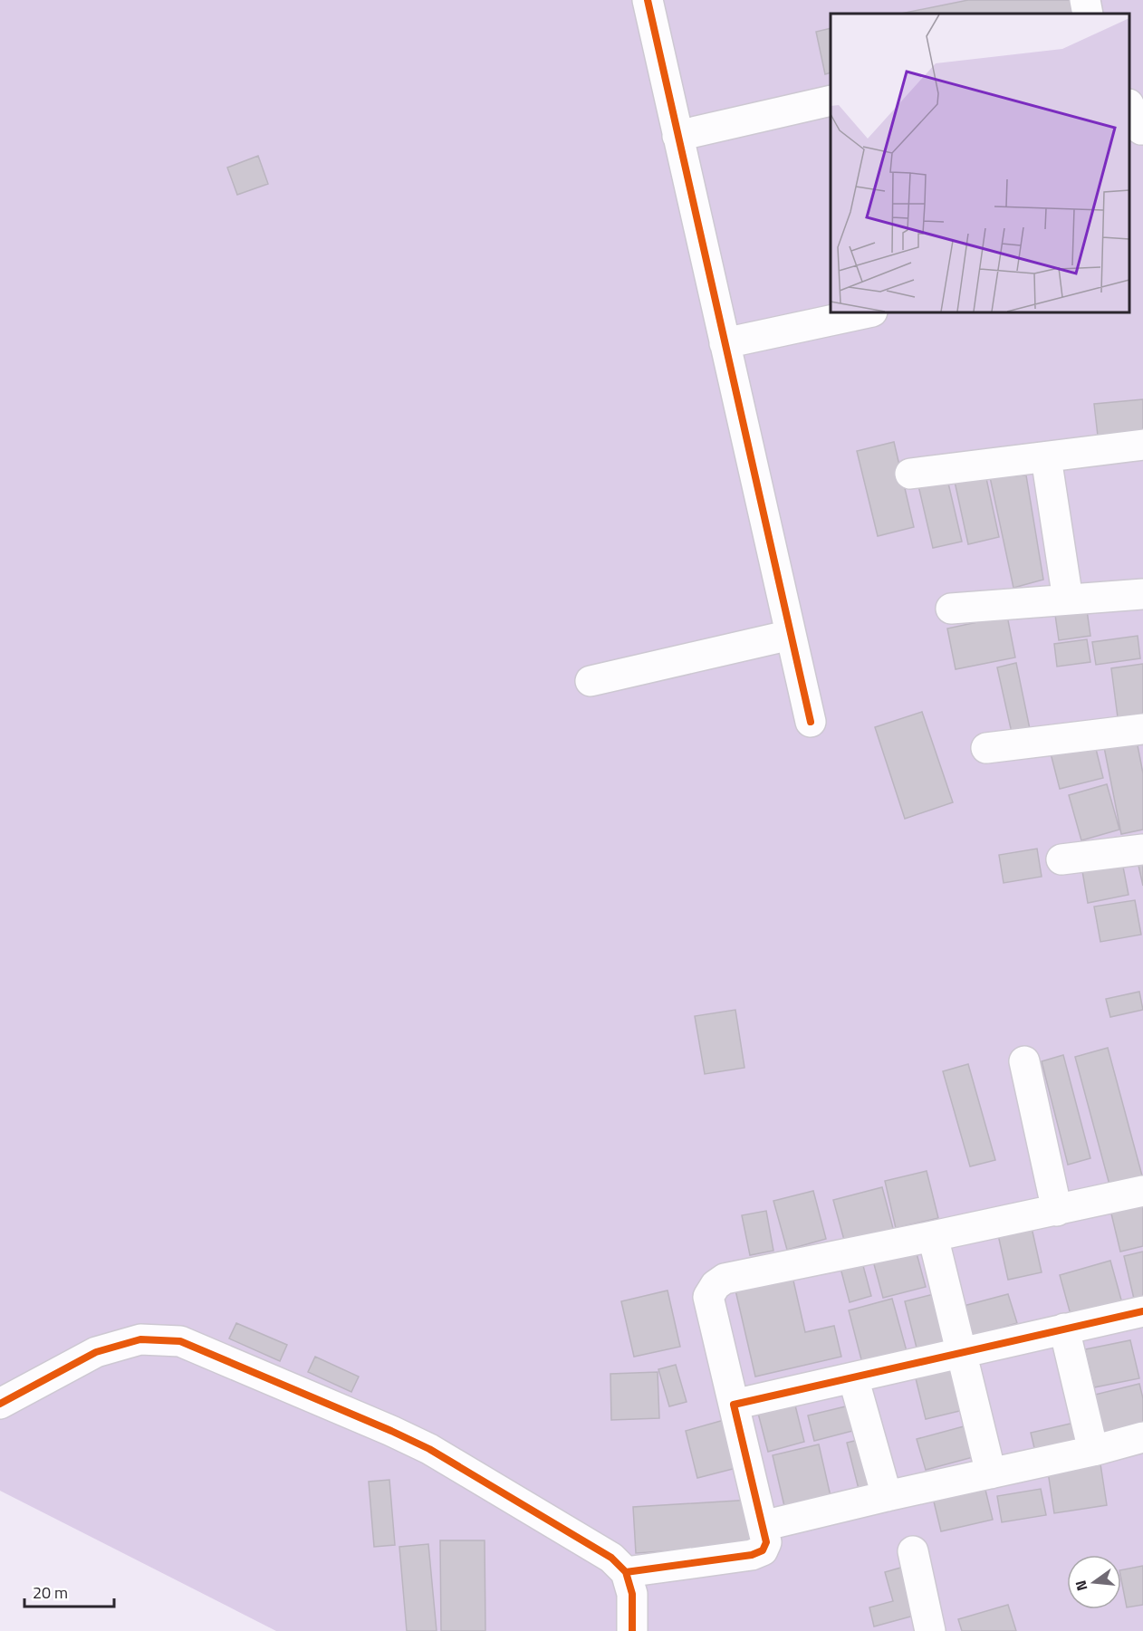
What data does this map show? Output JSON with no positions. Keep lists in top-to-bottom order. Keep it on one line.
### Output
{"scale_bar":"20 m","north":"left"}
